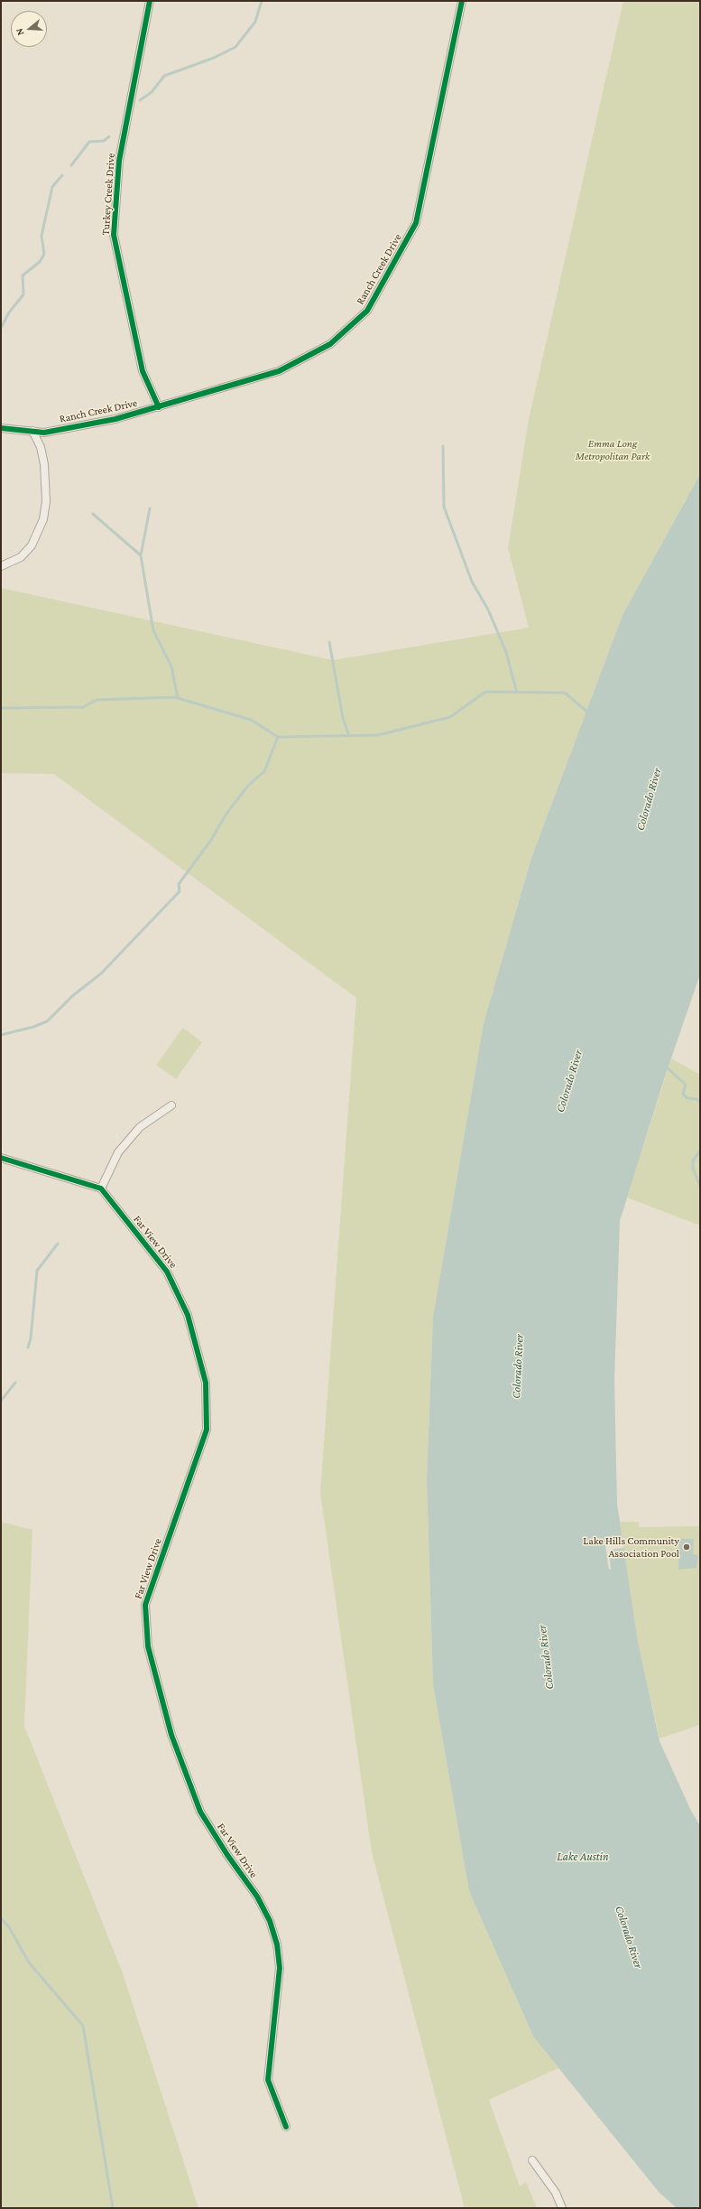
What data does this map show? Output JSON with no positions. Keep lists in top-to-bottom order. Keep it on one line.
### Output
{"streets":{"street":["Turkey Creek Drive","Ranch Creek Drive","Far View Drive"]},"crossings":[["Turkey Creek Drive","Ranch Creek Drive"]],"water":["Colorado River","Lake Austin"],"parks":["Emma Long Metropolitan Park"],"places":["Lake Hills Community Association Pool"],"north":"left"}
